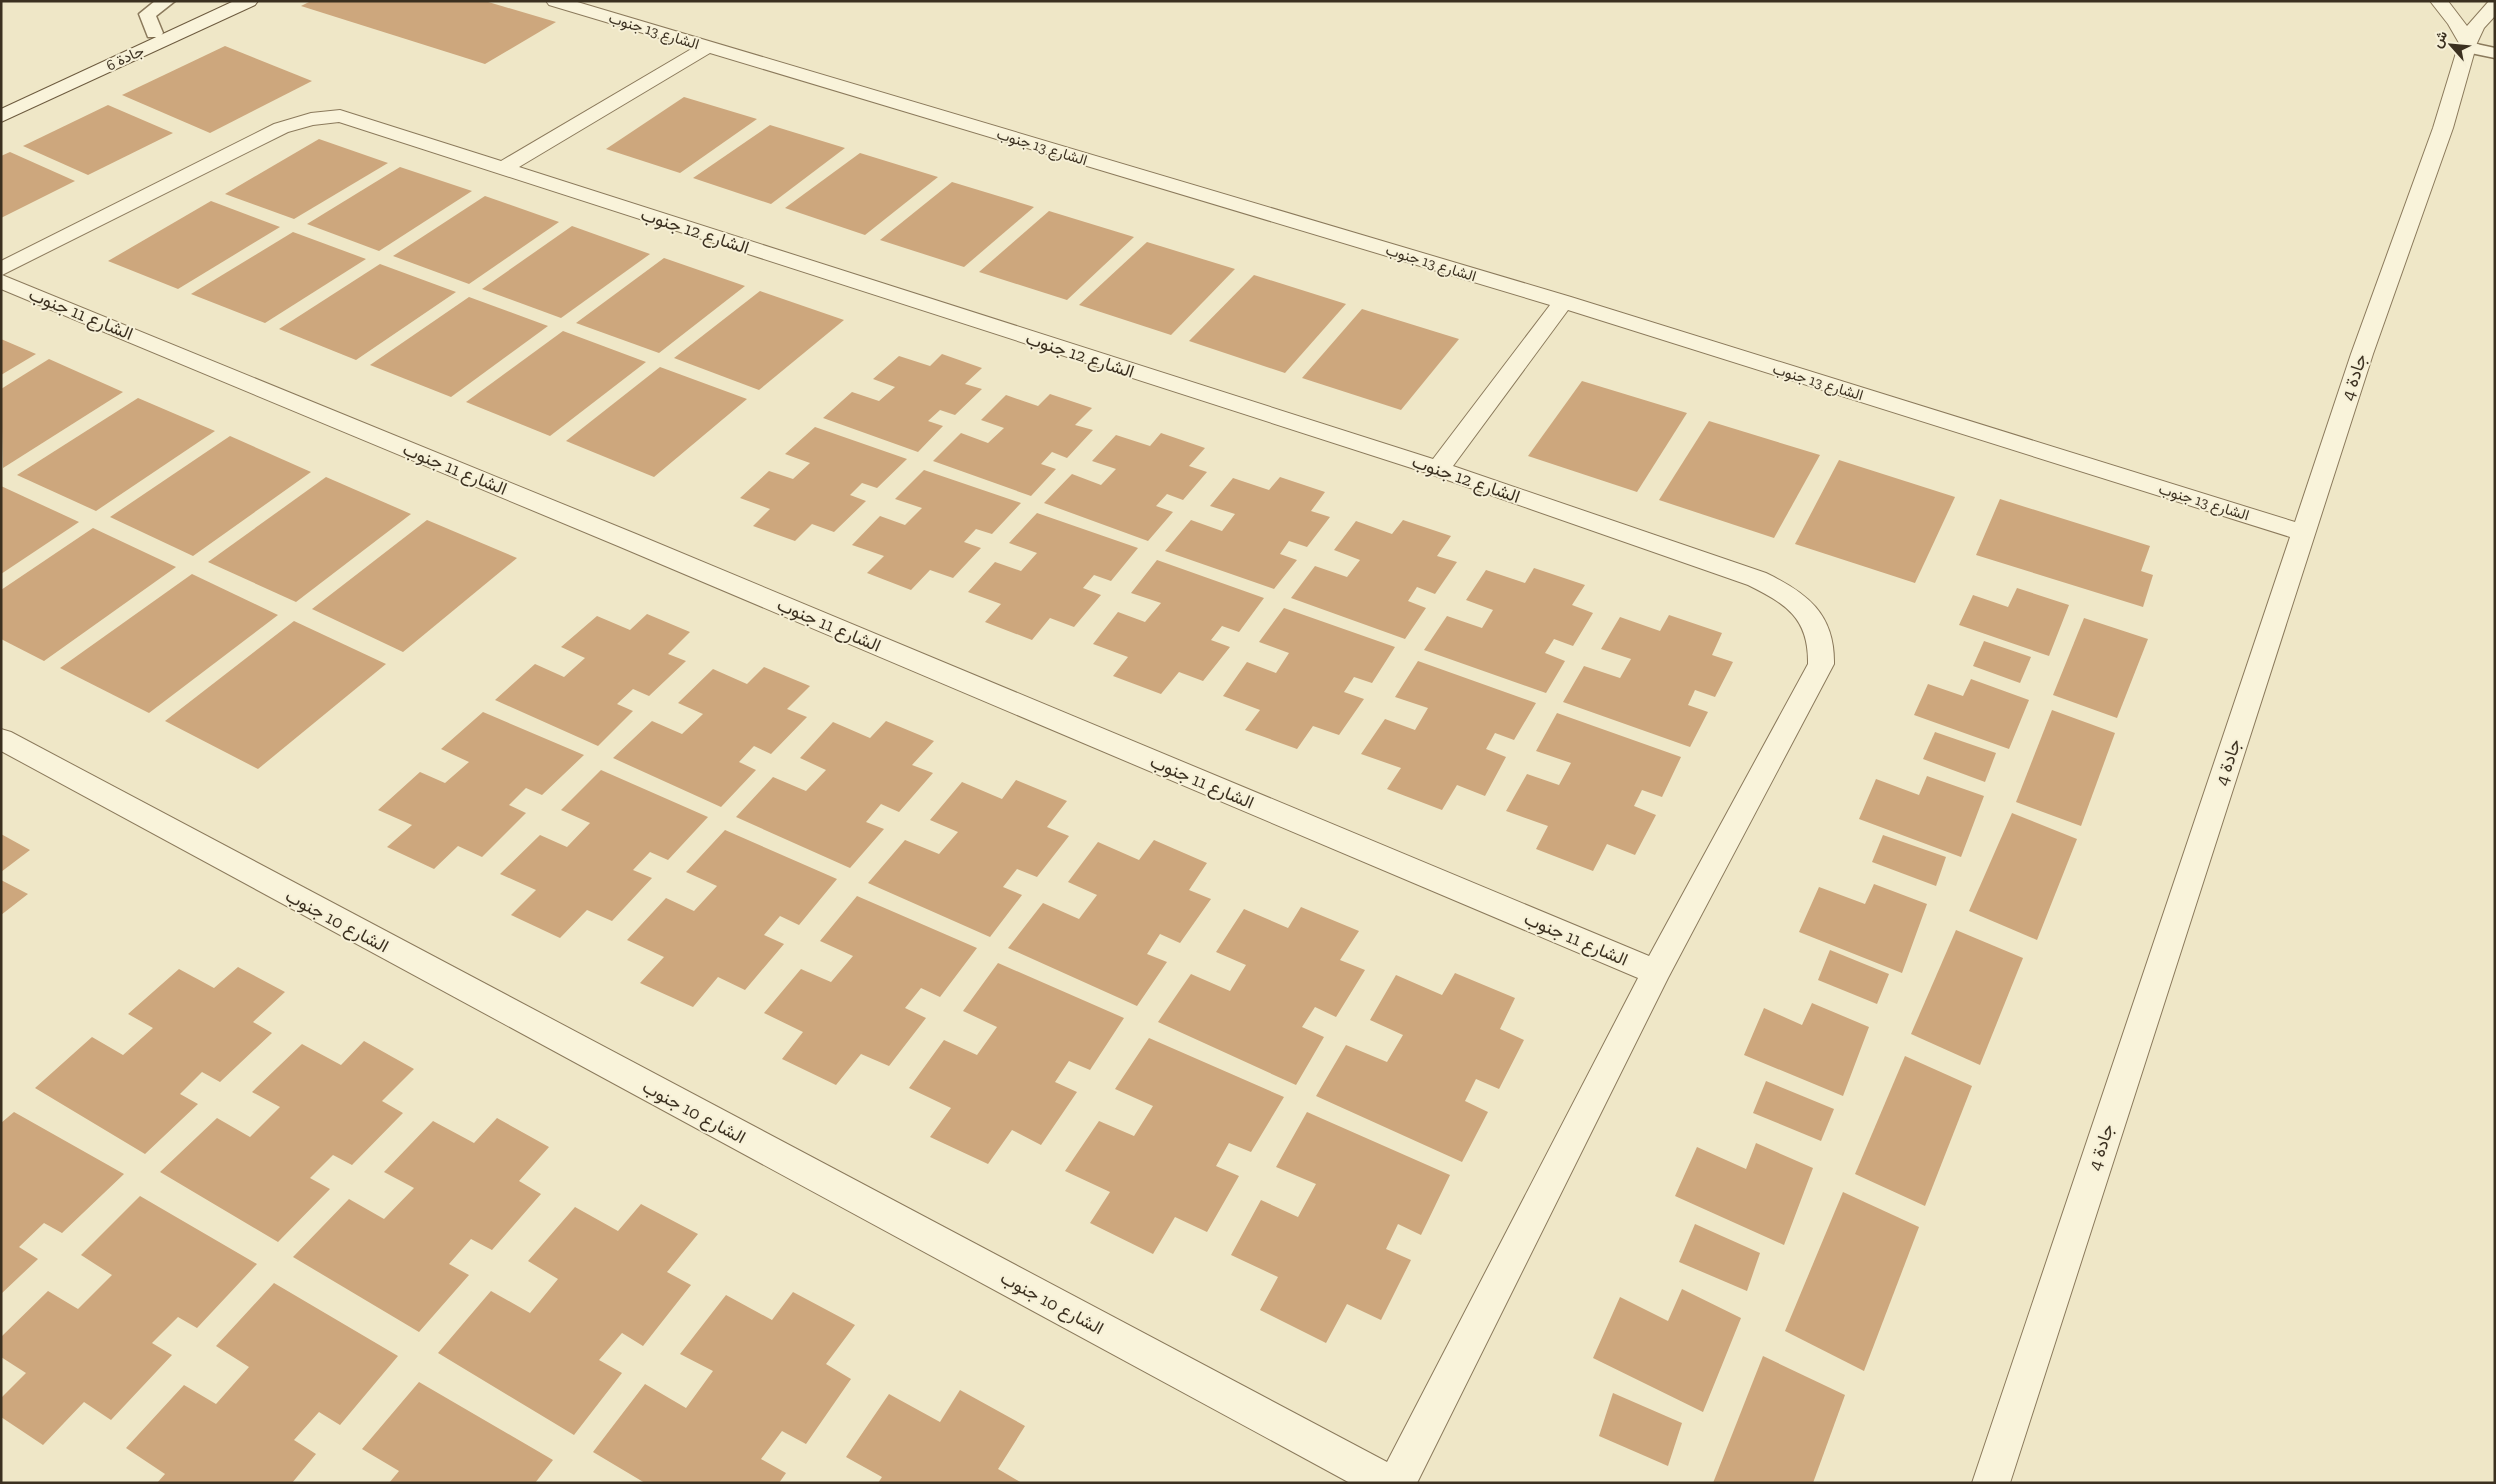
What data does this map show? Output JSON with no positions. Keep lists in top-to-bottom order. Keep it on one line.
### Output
{"streets":{"street":["الشارع 13 جنوب","جادة 6","الشارع 12 جنوب","الشارع 11 جنوب","جادة 4","الشارع 10 جنوب"]},"crossings":[["الشارع 13 جنوب","جادة 4"],["الشارع 12 جنوب","الشارع 11 جنوب"]],"north":"top left"}
